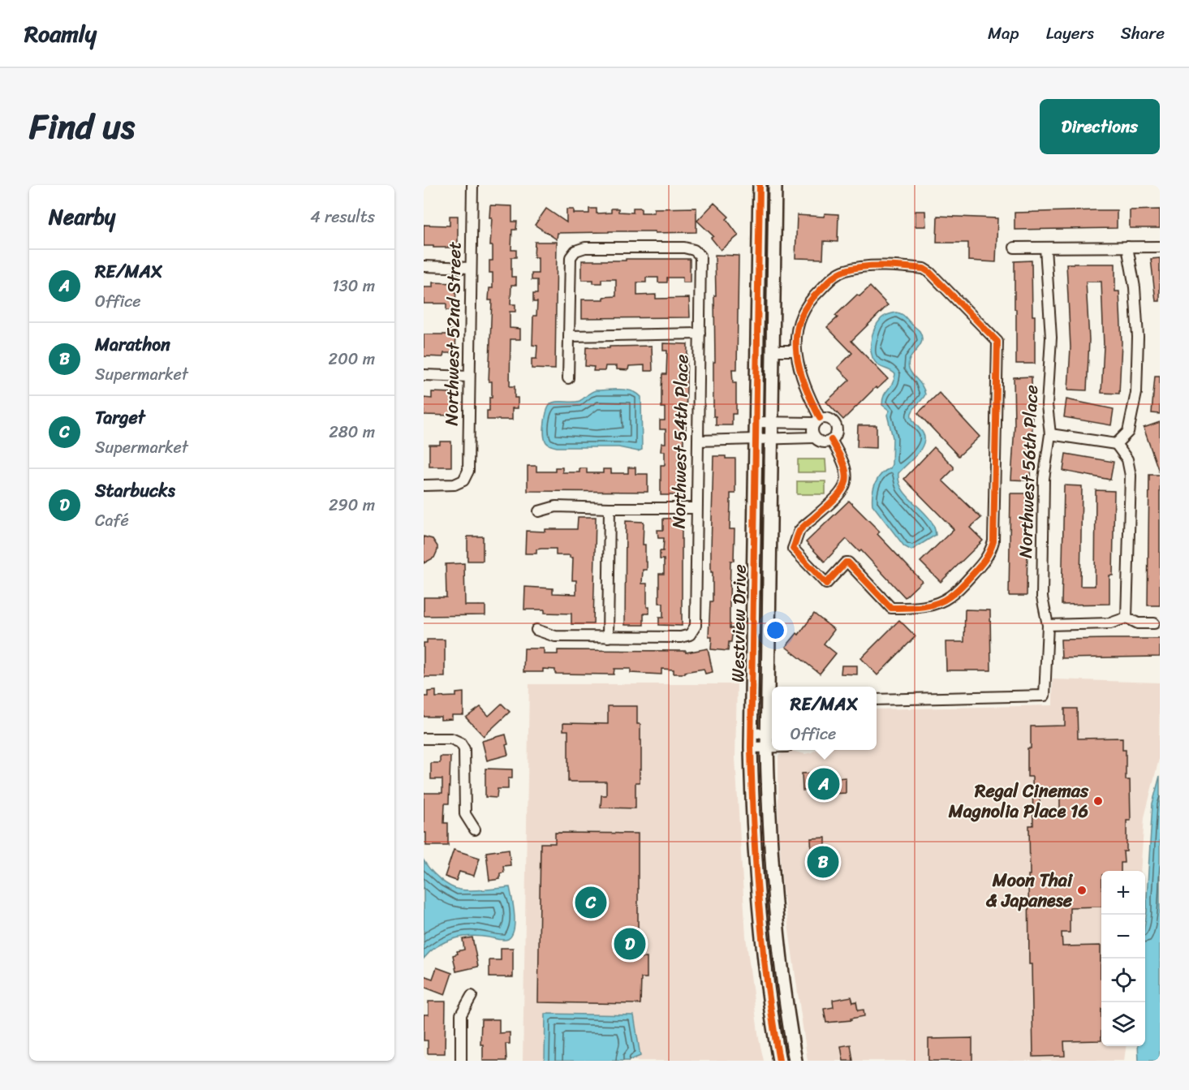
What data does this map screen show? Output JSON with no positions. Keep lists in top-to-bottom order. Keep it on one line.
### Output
{"streets":{"street":["Northwest 52nd Street","Northwest 54th Place","Northwest 56th Place","Westview Drive"]},"places":["Regal Cinemas Magnolia Place 16","Moon Thai & Japanese"],"page":{"header":"Roamly","nav":["Map","Layers","Share"],"title":"Find us","buttons":"Directions","heading":["Nearby","4 results"],"list":[{"mark":"A","name":"RE/MAX","note":"Office","value":"130 m"},{"mark":"B","name":"Marathon","note":"Supermarket","value":"200 m"},{"mark":"C","name":"Target","note":"Supermarket","value":"280 m"},{"mark":"D","name":"Starbucks","note":"Café","value":"290 m"}],"popup":["RE/MAX","Office"],"pins":["A","B","C","D"],"map_buttons":["+","−"]}}
